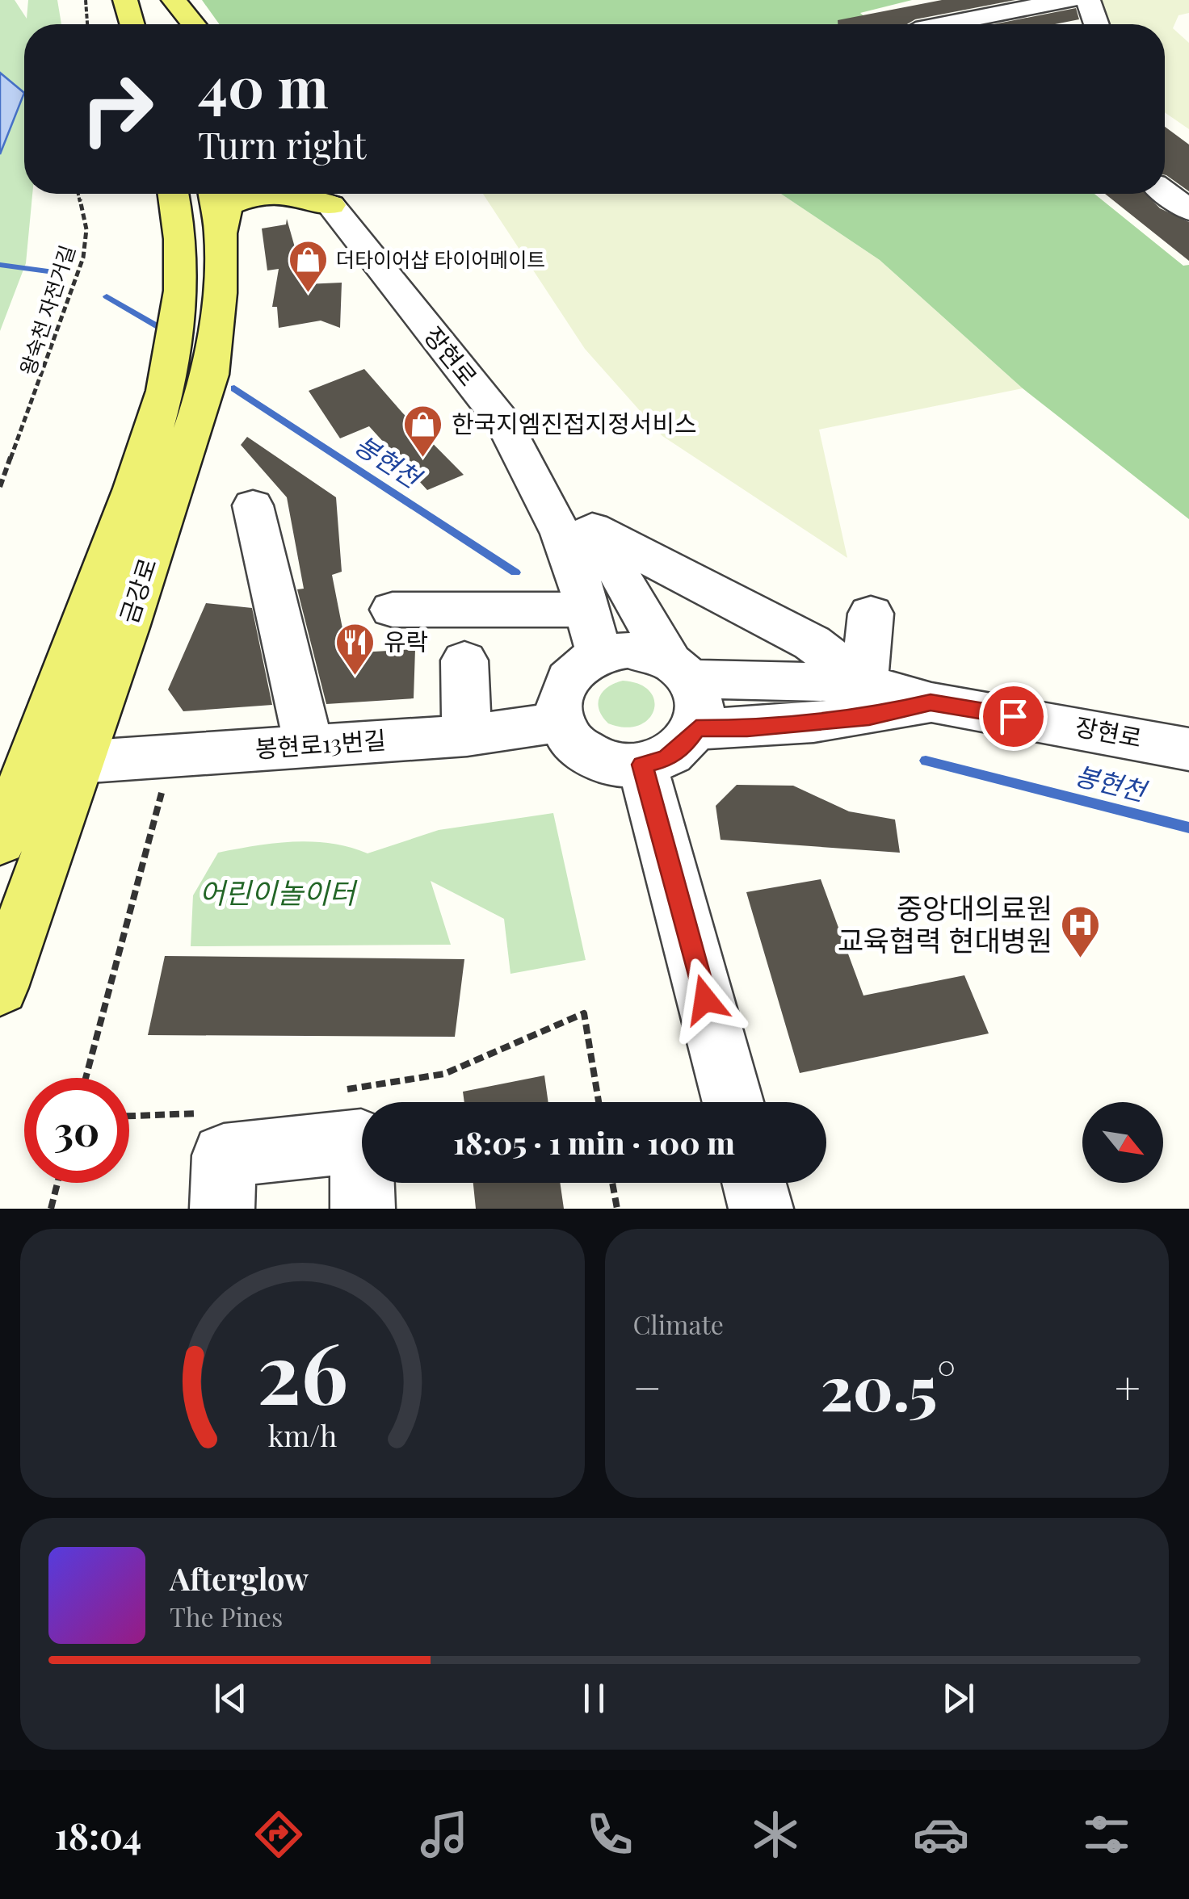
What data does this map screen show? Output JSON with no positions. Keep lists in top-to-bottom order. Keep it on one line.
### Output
{"streets":{"main road":["금강로"],"street":["장현로","봉현로13번길"],"path":["왕숙천 자전거길"]},"crossings":[["장현로","봉현로13번길"],["금강로","봉현로13번길"]],"water":["봉현천"],"parks":["어린이놀이터"],"places":{"shop":["더타이어샵 타이어메이트","한국지엠진접지정서비스"],"restaurant":["유락"],"hospital":["중앙대의료원 교육협력 현대병원"]},"north":"bottom right","page":{"turn":["40 m","Turn right"],"limit":"30","trip":"18:05 · 1 min · 100 m","tile":"Climate","heat":["−","20.5°","+"],"song":["Afterglow","The Pines"],"tabs":"18:04","gauge":["26","km/h"]}}
